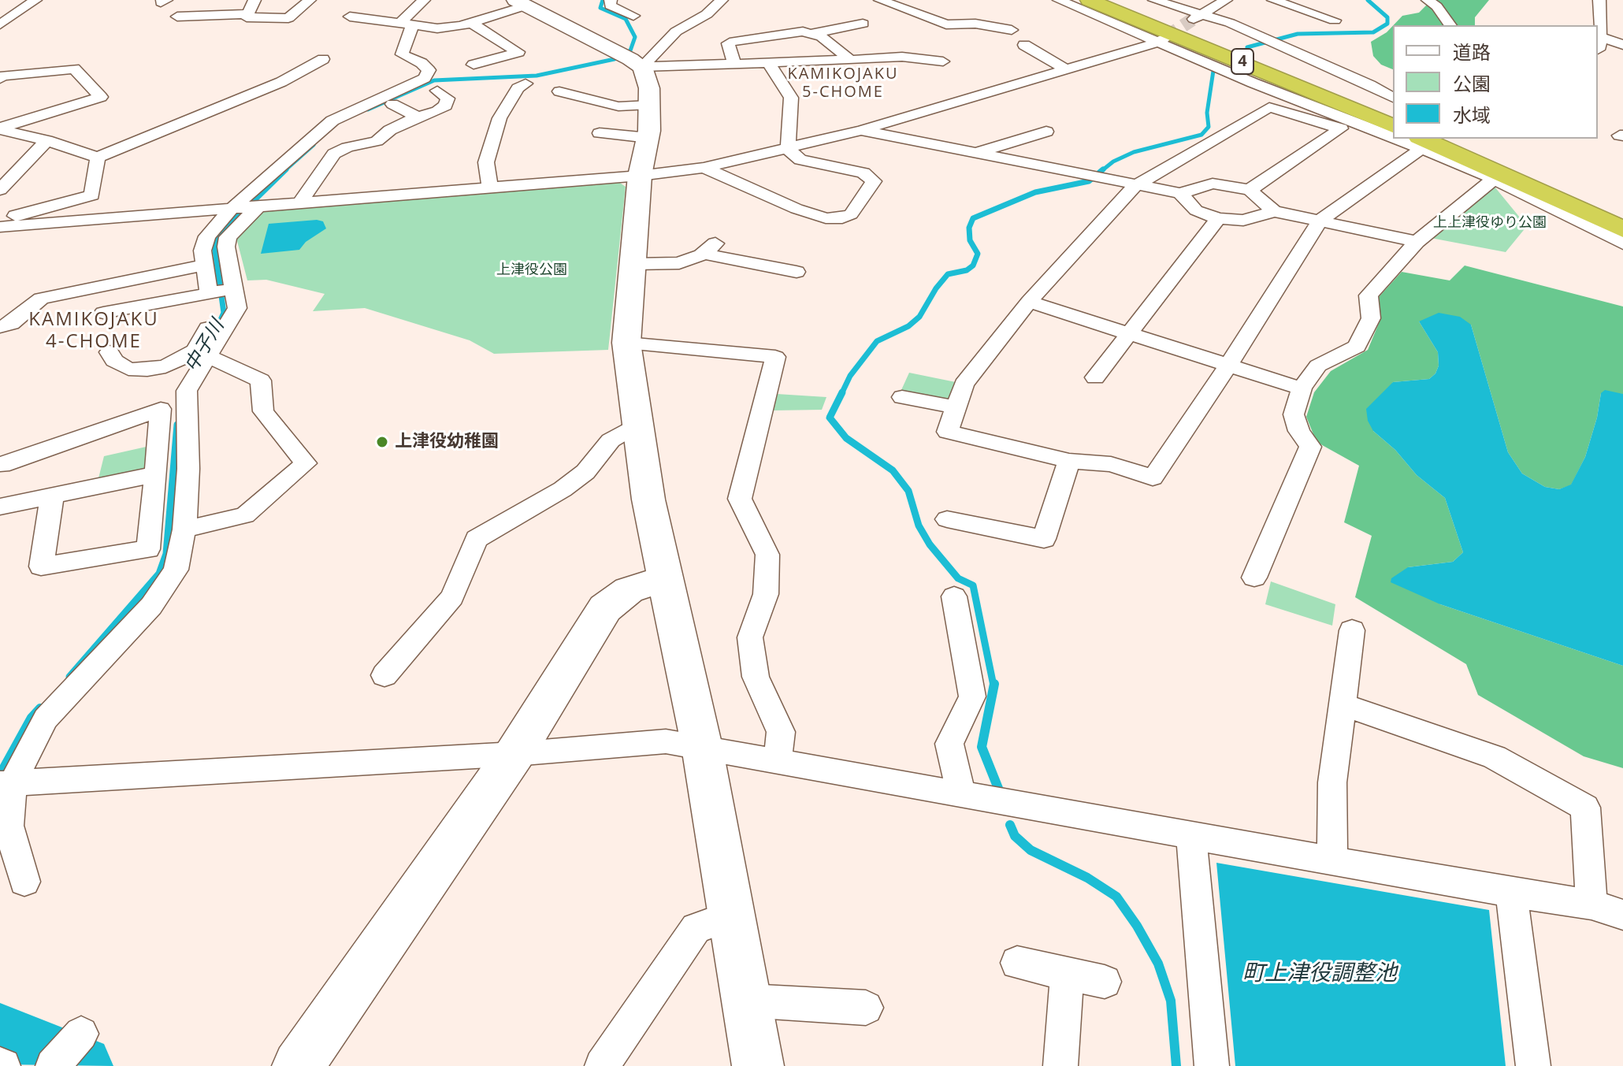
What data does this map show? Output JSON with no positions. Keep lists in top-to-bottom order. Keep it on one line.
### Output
{"streets":{"highway":["4"]},"districts":["KAMIKOJAKU 5-CHOME","KAMIKOJAKU 4-CHOME"],"water":["中子川","町上津役調整池"],"parks":["上上津役ゆり公園","上津役公園"],"places":["上津役幼稚園"],"legend":["道路","公園","水域"]}
